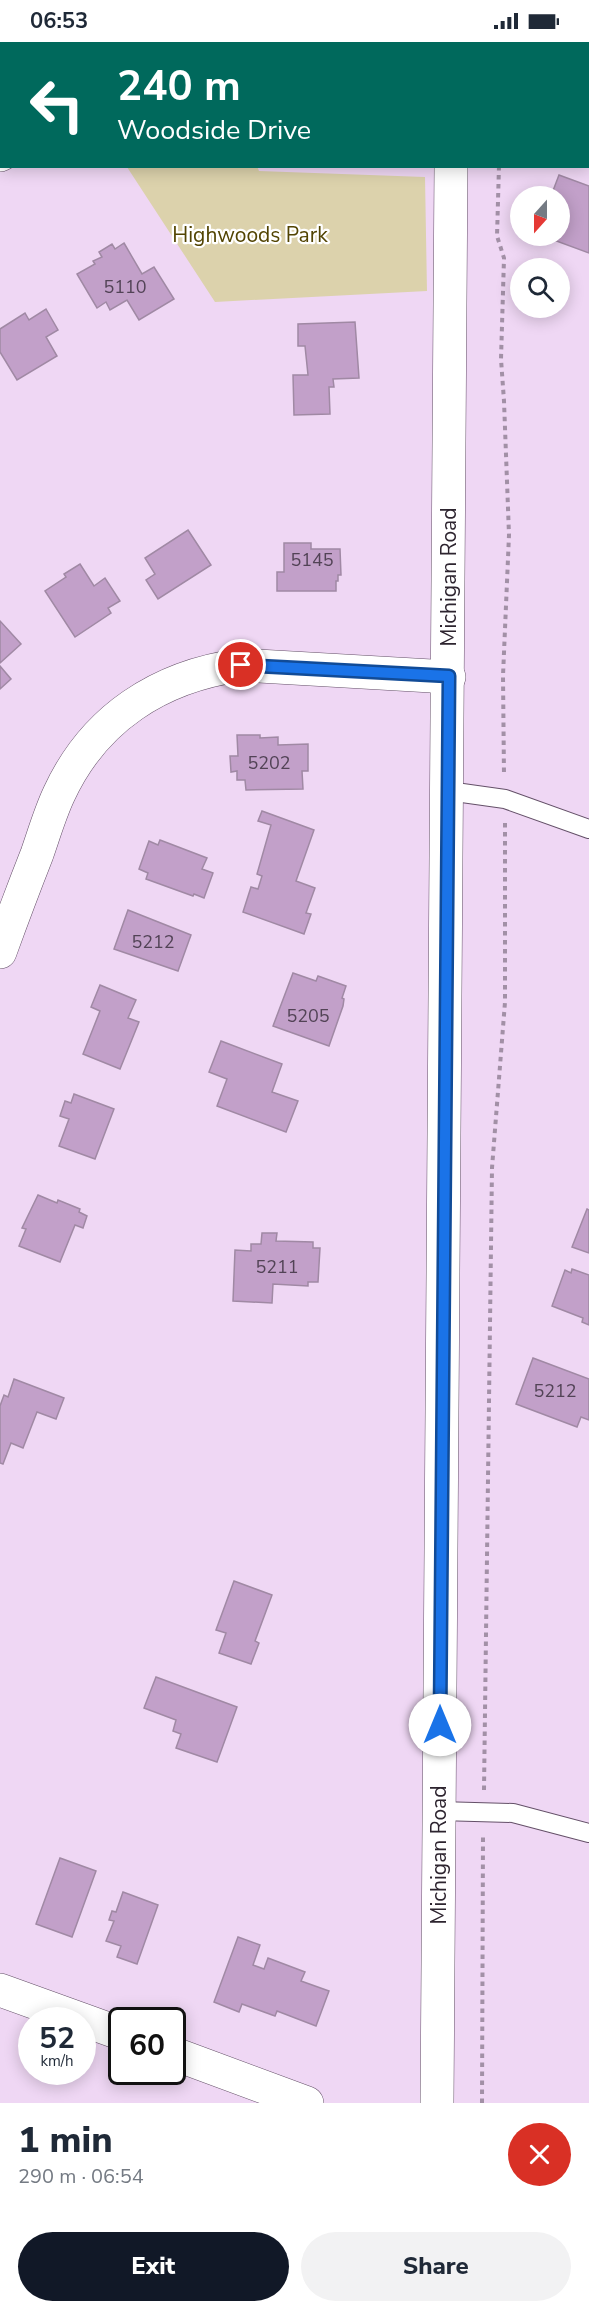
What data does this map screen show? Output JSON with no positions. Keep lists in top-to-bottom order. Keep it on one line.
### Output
{"streets":{"main road":["Michigan Road"]},"parks":["Highwoods Park"],"house_numbers":["5110","5145","5202","5212","5205","5211","5212"],"north":"bottom","page":{"status":"06:53","turn":["240 m","Woodside Drive"],"speed":"52 km/h","limit":"60","heading":["1 min","290 m · 06:54"],"buttons":["Exit","Share"]}}
